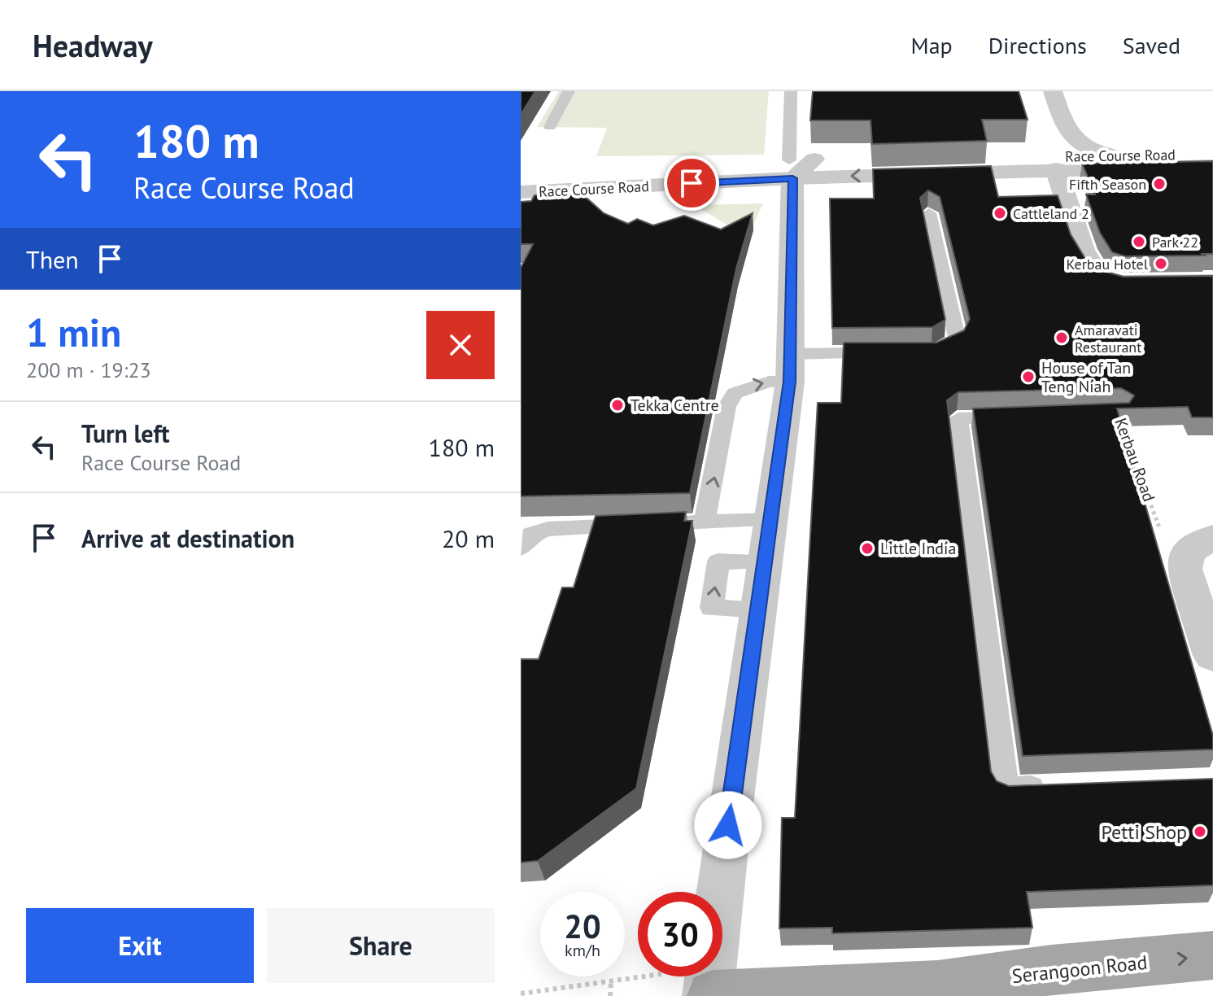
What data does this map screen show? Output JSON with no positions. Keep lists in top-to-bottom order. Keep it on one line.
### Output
{"streets":{"main road":["Serangoon Road"],"street":["Race Course Road"],"path":["Kerbau Road"]},"places":["Fifth Season","Cattleland 2","Park 22","Kerbau Hotel","Amaravati Restaurant","House of Tan Teng Niah","Tekka Centre","Little India","Petti Shop"],"page":{"header":"Headway","nav":["Map","Directions","Saved"],"turn":["180 m","Race Course Road"],"then":"Then","heading":["1 min","200 m · 19:23"],"list":[{"name":"Turn left","note":"Race Course Road","value":"180 m"},{"name":"Arrive at destination","value":"20 m"}],"speed":"20 km/h","limit":"30","buttons":["Exit","Share"]}}
